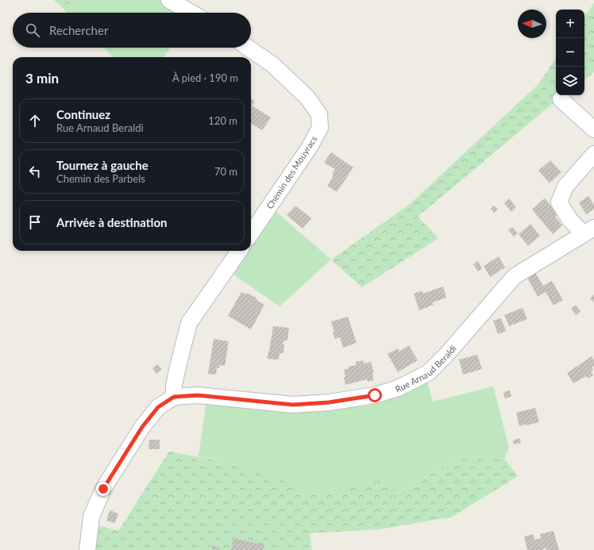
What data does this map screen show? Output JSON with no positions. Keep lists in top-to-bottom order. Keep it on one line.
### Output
{"streets":{"street":["Chemin des Mouyracs","Rue Arnaud Beraldi"]},"north":"left","page":{"map_buttons":["+","−"],"search":"Rechercher","heading":["3 min","À pied · 190 m"],"list":[["Continuez","Rue Arnaud Beraldi","120 m"],["Tournez à gauche","Chemin des Parbels","70 m"],"Arrivée à destination"]}}
